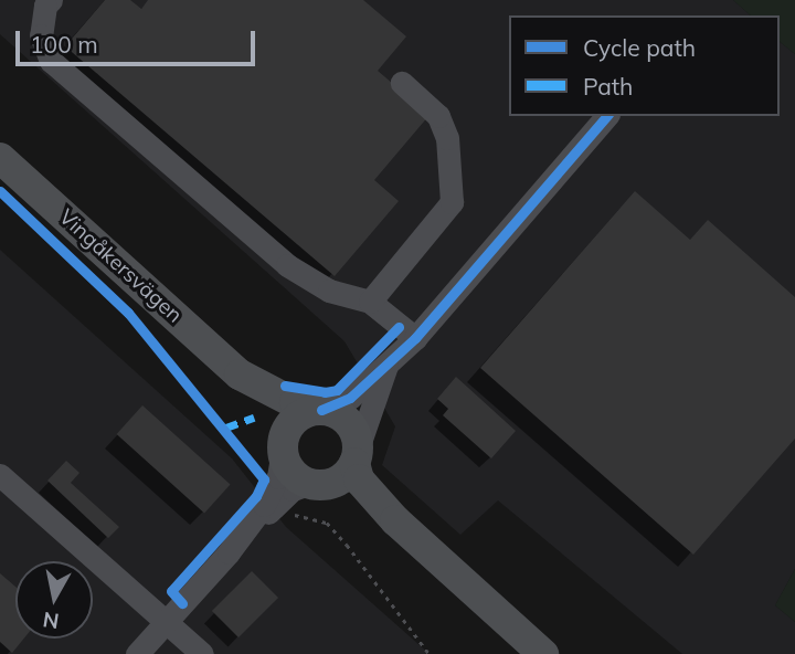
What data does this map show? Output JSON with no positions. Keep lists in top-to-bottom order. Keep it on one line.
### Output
{"streets":{"main road":["Vingåkersvägen"]},"legend":["Cycle path","Path"],"scale_bar":"100 m","north":"bottom"}
